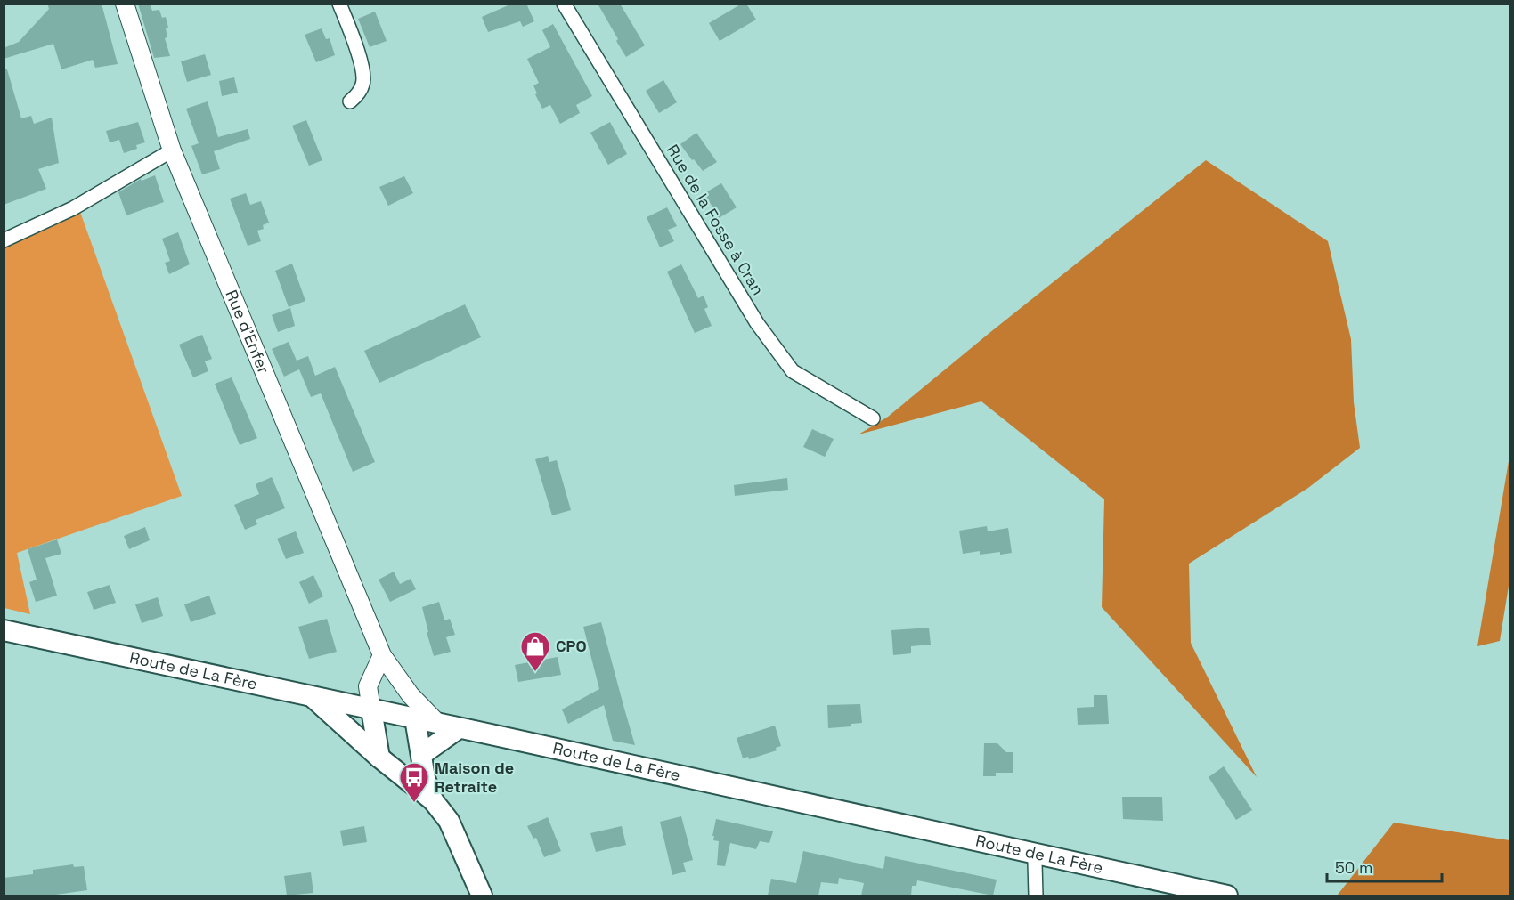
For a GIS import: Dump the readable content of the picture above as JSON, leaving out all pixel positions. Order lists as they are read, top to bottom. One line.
{"streets":{"main road":["Route de La Fère"],"street":["Rue de la Fosse à Cran","Rue d'Enfer"]},"crossings":[["Rue d'Enfer","Route de La Fère"]],"places":{"shop":["CPO"],"bus stop":["Maison de Retraite"]},"scale_bar":"50 m"}
